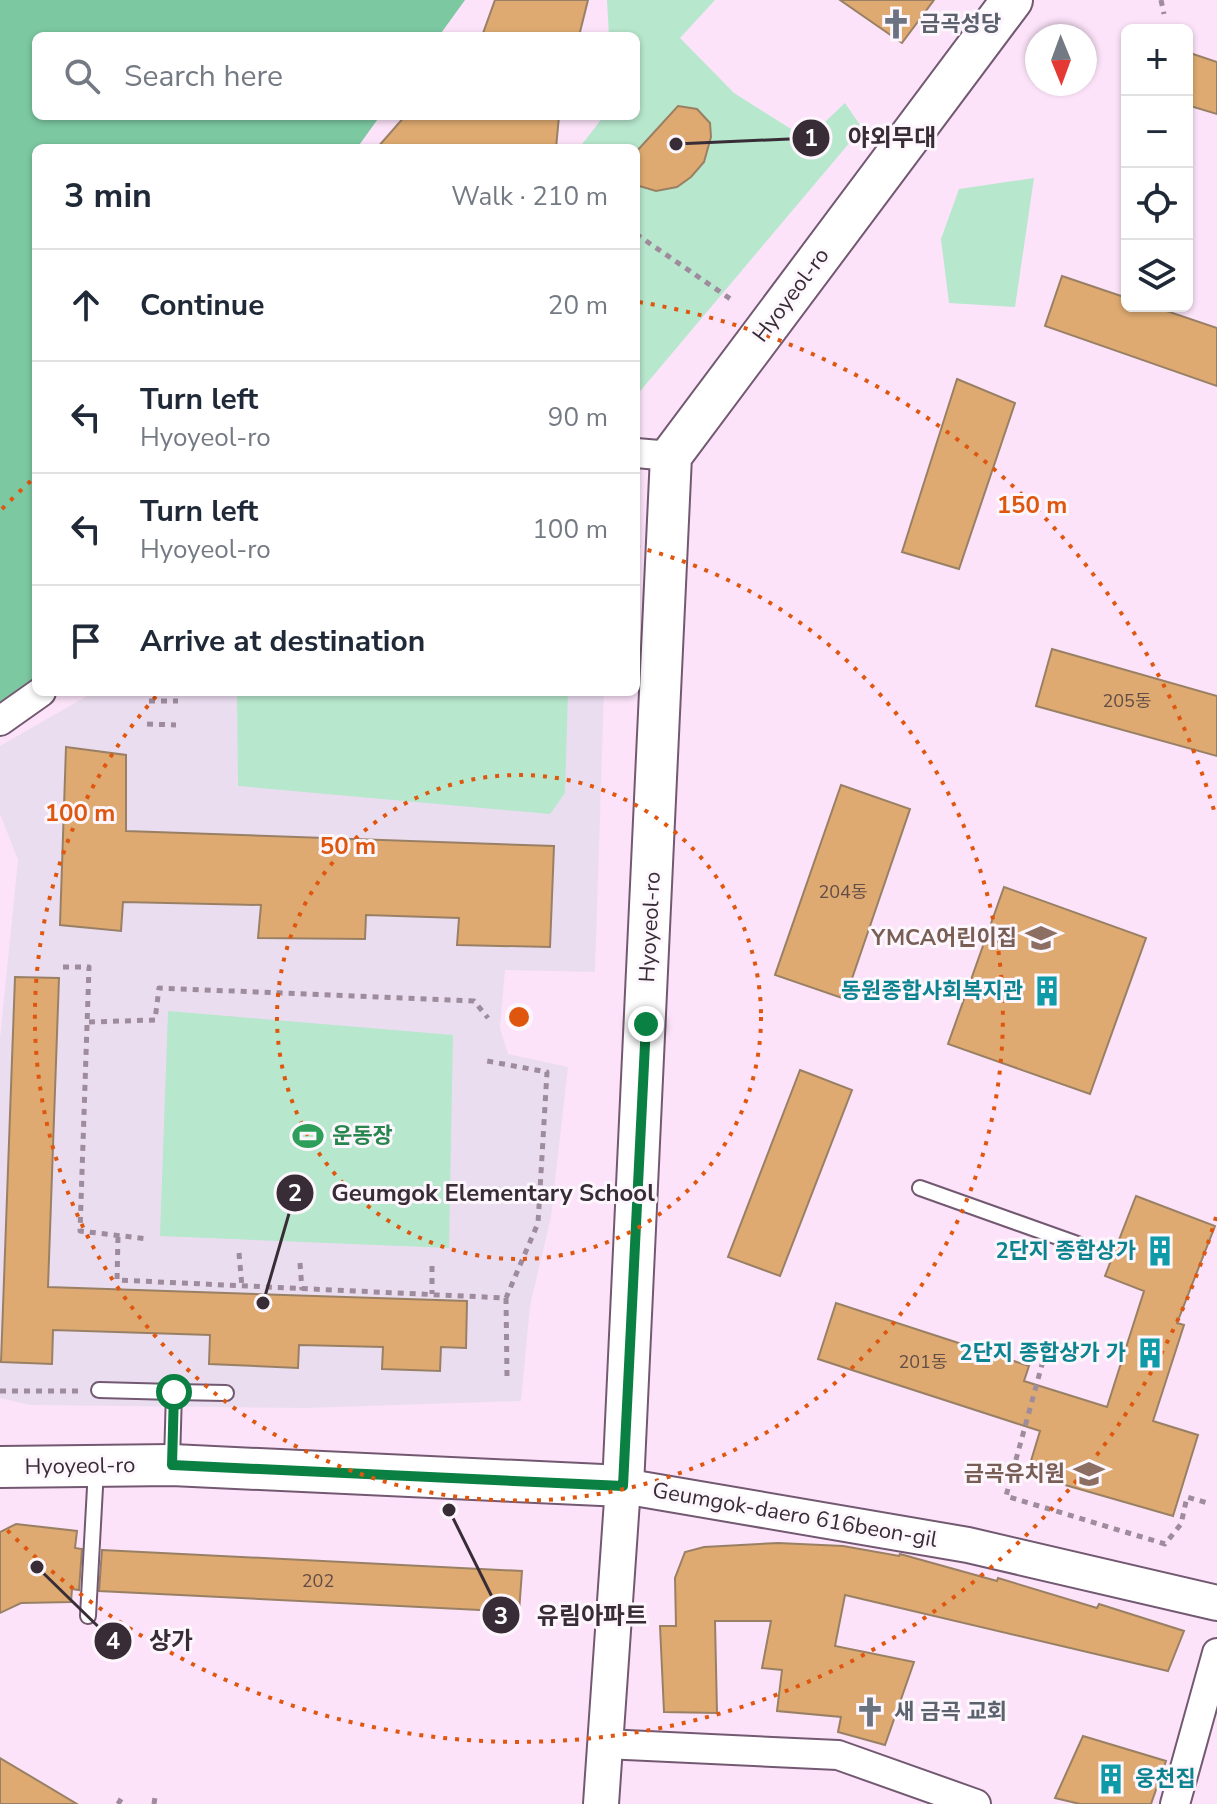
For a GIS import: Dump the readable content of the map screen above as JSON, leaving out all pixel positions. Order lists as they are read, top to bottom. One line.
{"streets":{"main road":["Hyoyeol-ro"],"street":["Geumgok-daero 616beon-gil"]},"crossings":[["Hyoyeol-ro","Geumgok-daero 616beon-gil"]],"places":{"church":["금곡성당","새 금곡 교회"],"other":["야외무대","Geumgok Elementary School","유림아파트","상가"],"school or university":["YMCA어린이집","금곡유치원"],"building":["동원종합사회복지관","2단지 종합상가","2단지 종합상가 가","웅천집"],"sports":["운동장"]},"house_numbers":["205동","204동","201동","202"],"north":"bottom","page":{"map_buttons":["+","−"],"search":"Search here","heading":["3 min","Walk · 210 m"],"list":[["Continue","20 m"],["Turn left","Hyoyeol-ro","90 m"],["Turn left","Hyoyeol-ro","100 m"],"Arrive at destination"]},"rings":["150 m","100 m","50 m"]}
